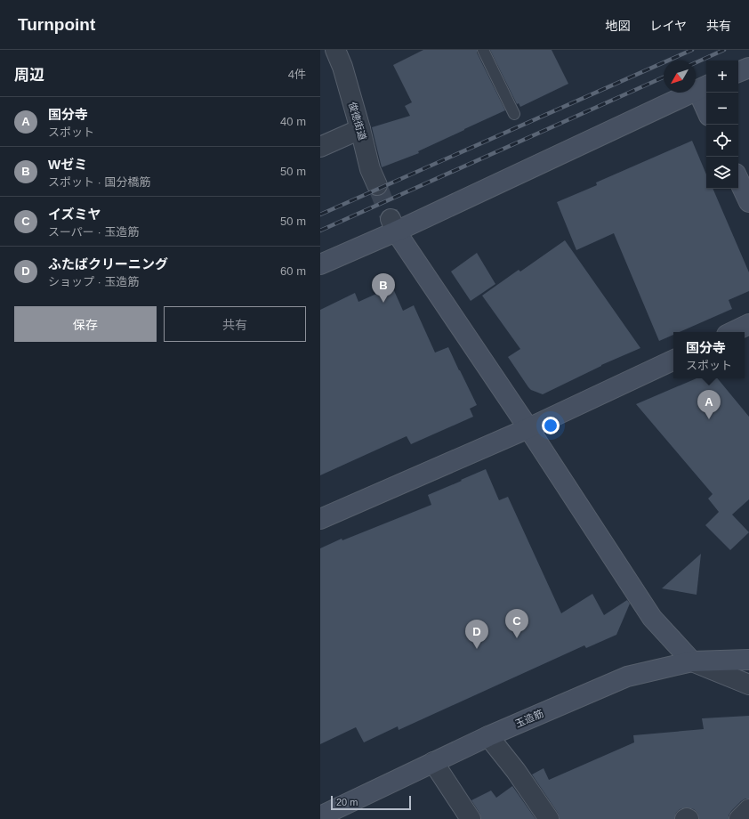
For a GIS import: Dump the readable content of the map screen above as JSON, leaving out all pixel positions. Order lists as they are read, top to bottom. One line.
{"streets":{"street":["俊徳街道","玉造筋"]},"scale_bar":"20 m","north":"bottom left","page":{"header":"Turnpoint","nav":["地図","レイヤ","共有"],"heading":["周辺","4件"],"map_buttons":["+","−"],"list":[{"mark":"A","name":"国分寺","note":"スポット","value":"40 m"},{"mark":"B","name":"Wゼミ","note":"スポット · 国分橋筋","value":"50 m"},{"mark":"C","name":"イズミヤ","note":"スーパー · 玉造筋","value":"50 m"},{"mark":"D","name":"ふたばクリーニング","note":"ショップ · 玉造筋","value":"60 m"}],"pins":["B","A","C","D"],"buttons":["保存","共有"],"popup":["国分寺","スポット"],"scale":"20 m"}}
